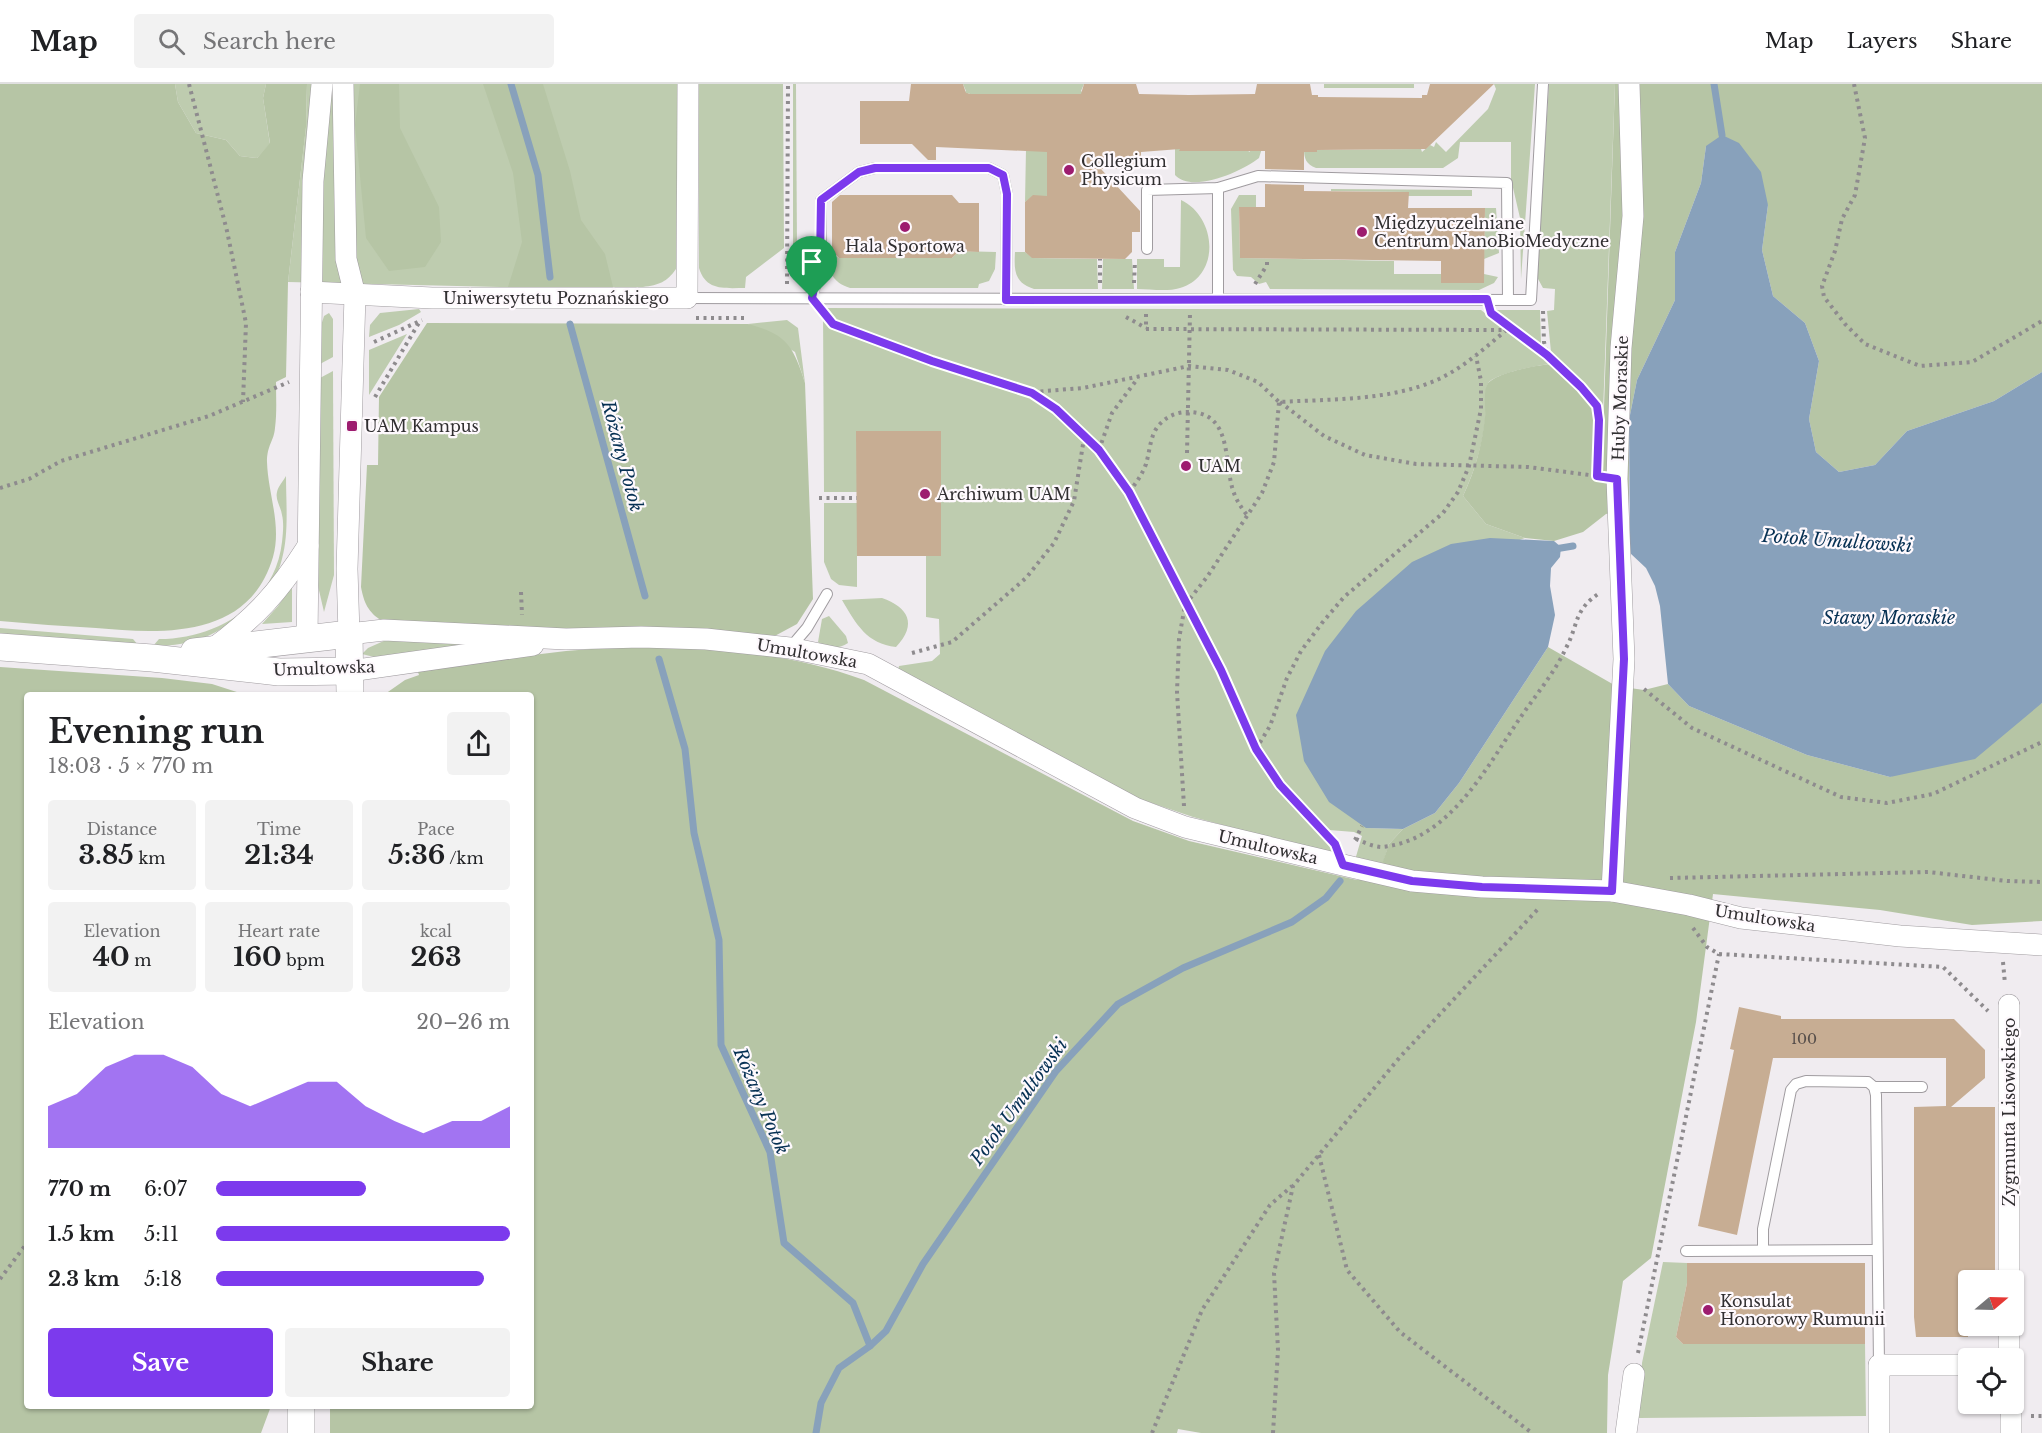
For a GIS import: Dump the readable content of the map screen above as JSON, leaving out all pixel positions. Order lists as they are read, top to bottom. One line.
{"streets":{"street":["Uniwersytetu Poznańskiego","Huby Moraskie","Umultowska","Zygmunta Lisowskiego"]},"crossings":[["Huby Moraskie","Umultowska"],["Umultowska","Zygmunta Lisowskiego"]],"water":["Różany Potok","Potok Umultowski","Stawy Moraskie"],"places":{"other":["Collegium Physicum","Hala Sportowa","Międzyuczelniane Centrum NanoBioMedyczne","UAM","Archiwum UAM","Konsulat Honorowy Rumunii"],"transit":["UAM Kampus"]},"house_numbers":["100"],"north":"right","page":{"header":"Map","search":"Search here","nav":["Map","Layers","Share"],"heading":["Evening run","18:03 · 5 × 770 m"],"stats":[["Distance","3.85 km"],["Time","21:34"],["Pace","5:36 /km"],["Elevation","40 m"],["Heart rate","160 bpm"],["kcal","263"]],"chart":["Elevation","20–26 m"],"list":[{"name":"770 m","note":"6:07"},{"name":"1.5 km","note":"5:11"},{"name":"2.3 km","note":"5:18"}],"buttons":["Save","Share"]}}
